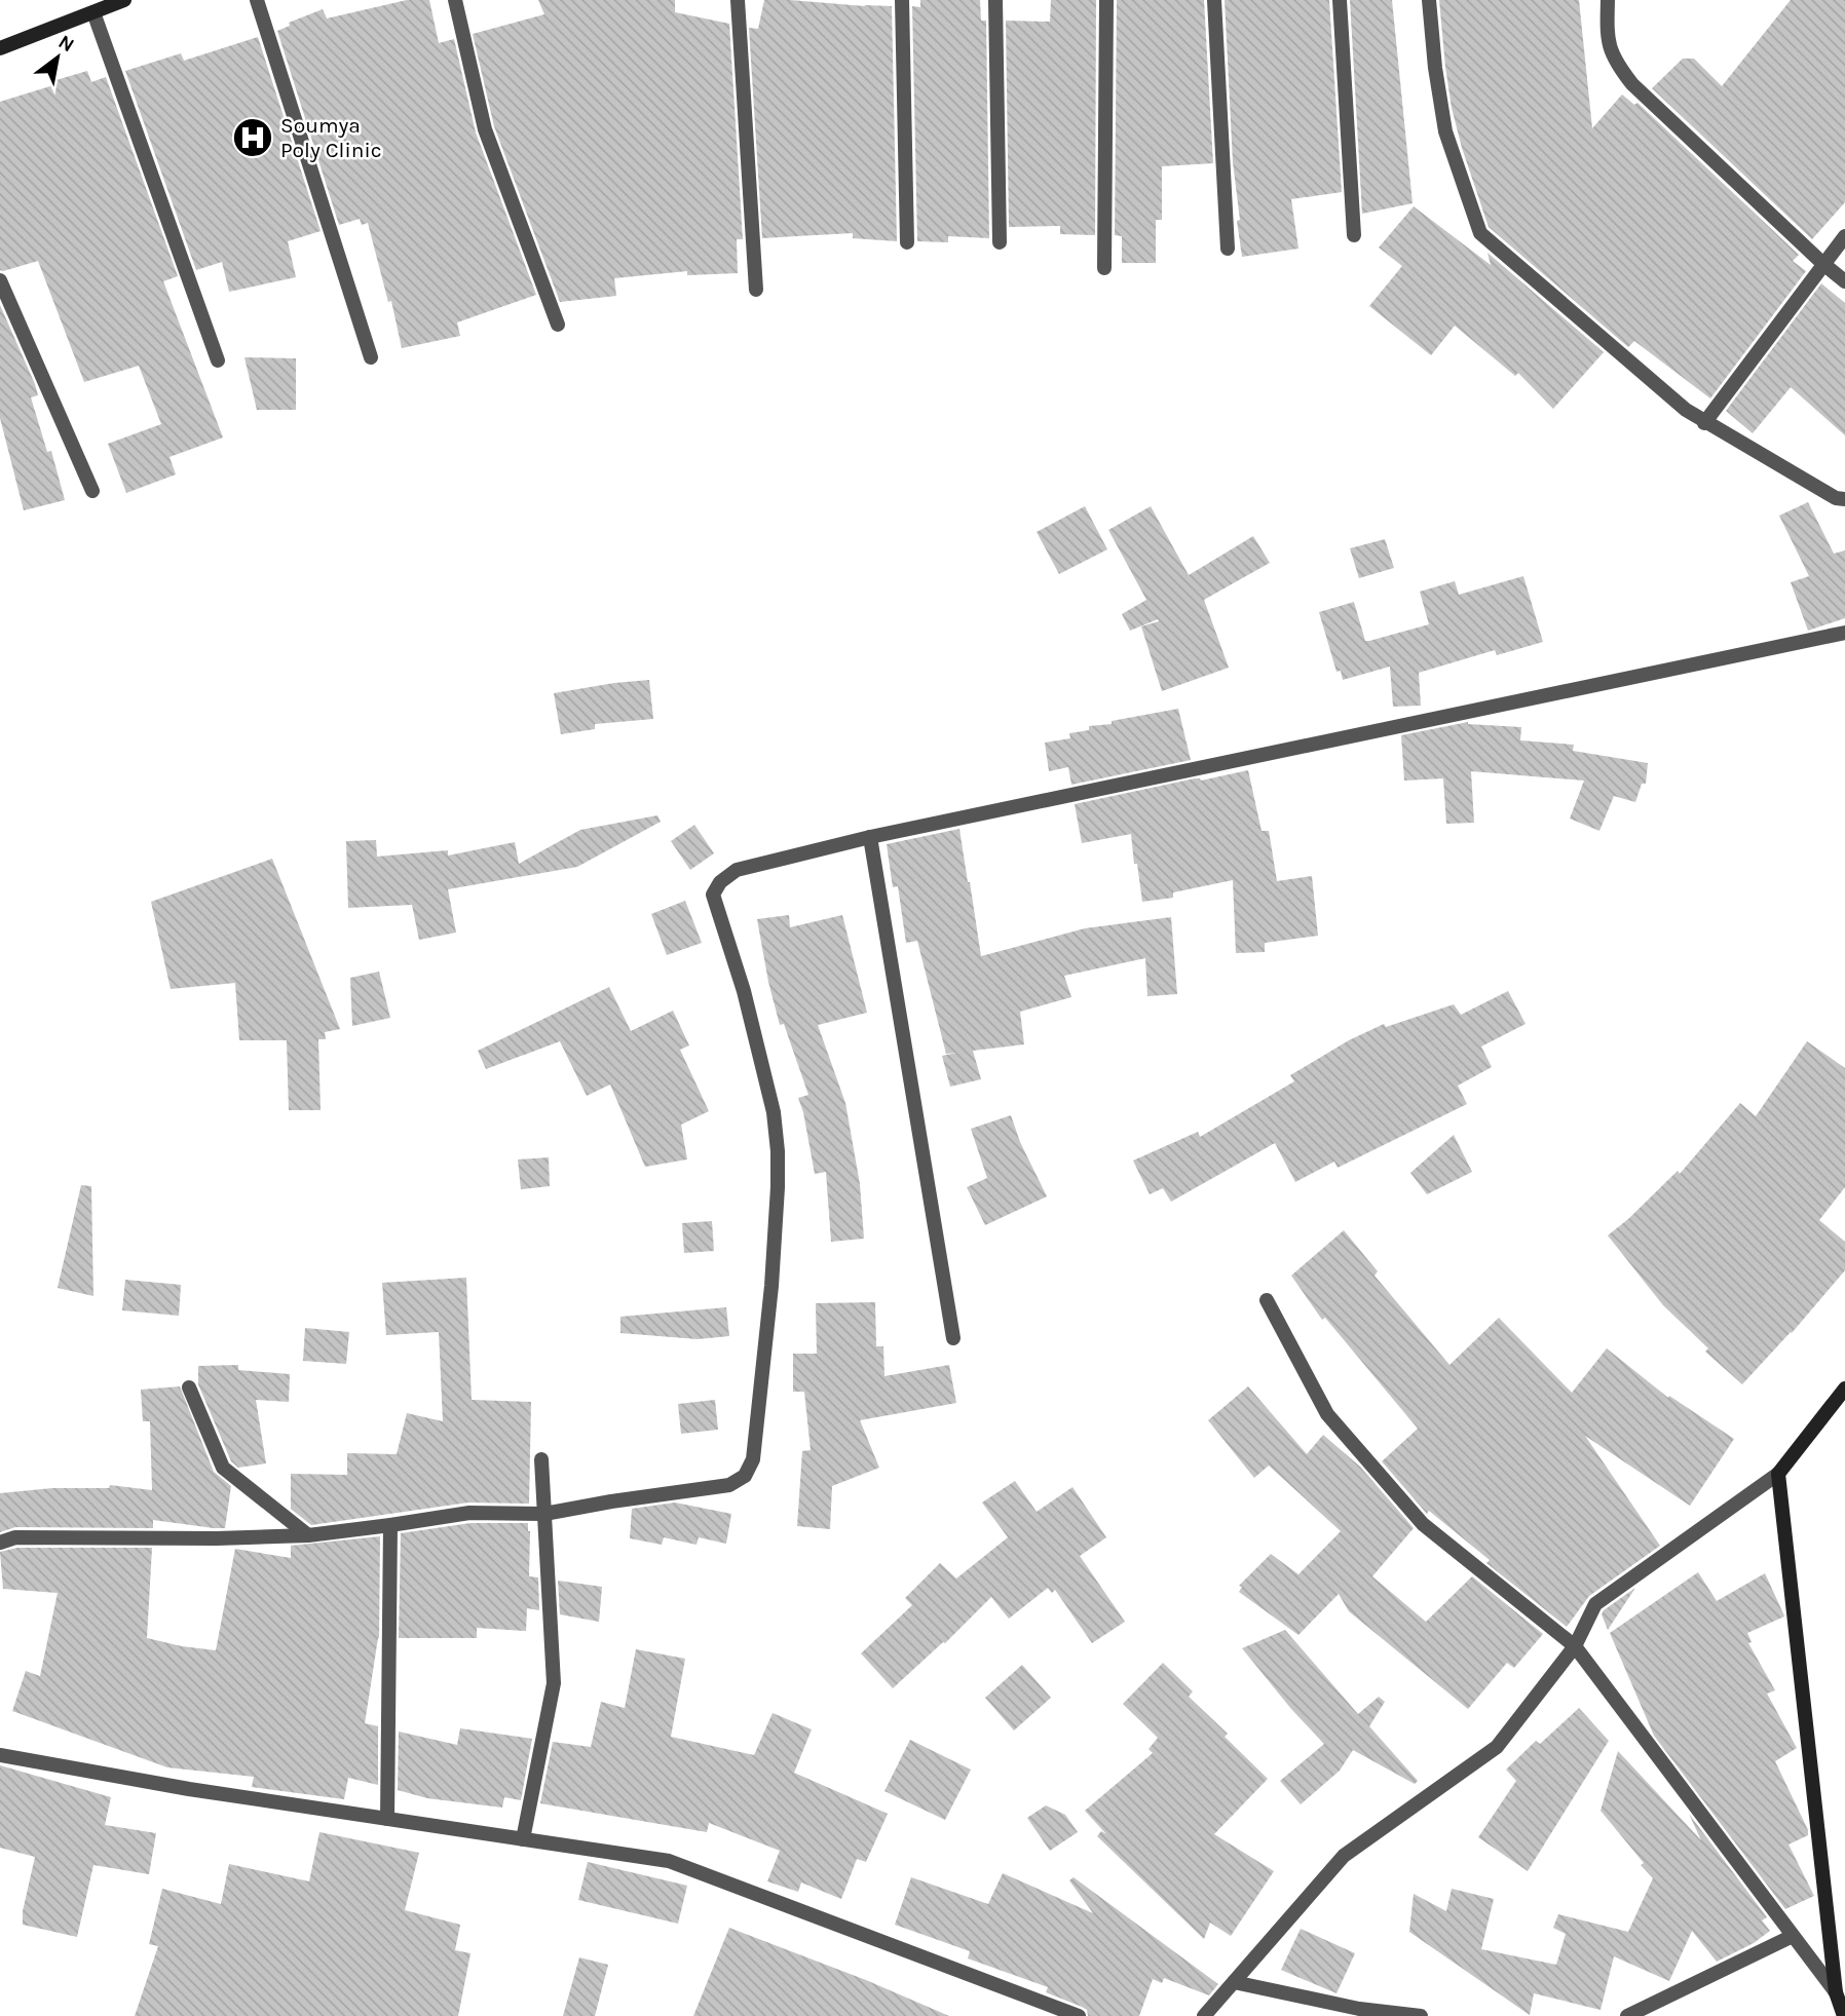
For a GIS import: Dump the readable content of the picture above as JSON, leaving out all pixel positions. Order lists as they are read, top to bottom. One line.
{"places":{"hospital":["Soumya Poly Clinic"]},"north":"top right"}
